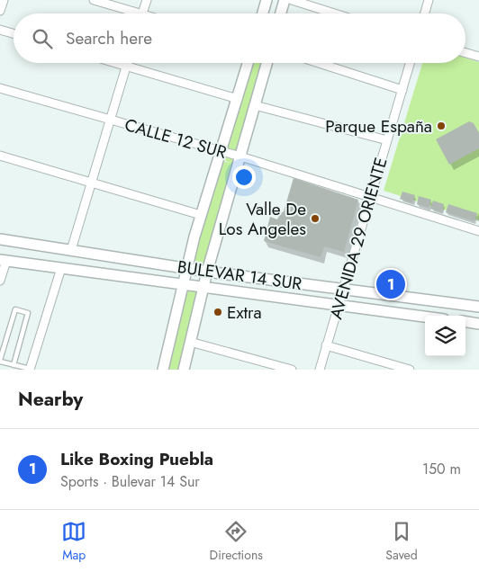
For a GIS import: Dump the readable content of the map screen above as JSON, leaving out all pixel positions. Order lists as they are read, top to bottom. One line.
{"streets":{"main road":["BULEVAR 14 SUR"],"street":["CALLE 12 SUR","AVENIDA 29 ORIENTE"]},"crossings":[["CALLE 12 SUR","AVENIDA 29 ORIENTE"],["AVENIDA 29 ORIENTE","BULEVAR 14 SUR"]],"places":["Parque España","Valle De Los Angeles","Extra"],"page":{"search":"Search here","pins":"1","heading":"Nearby","list":[{"mark":"1","name":"Like Boxing Puebla","note":"Sports · Bulevar 14 Sur","value":"150 m"}],"nav":["Map","Directions","Saved"]}}
